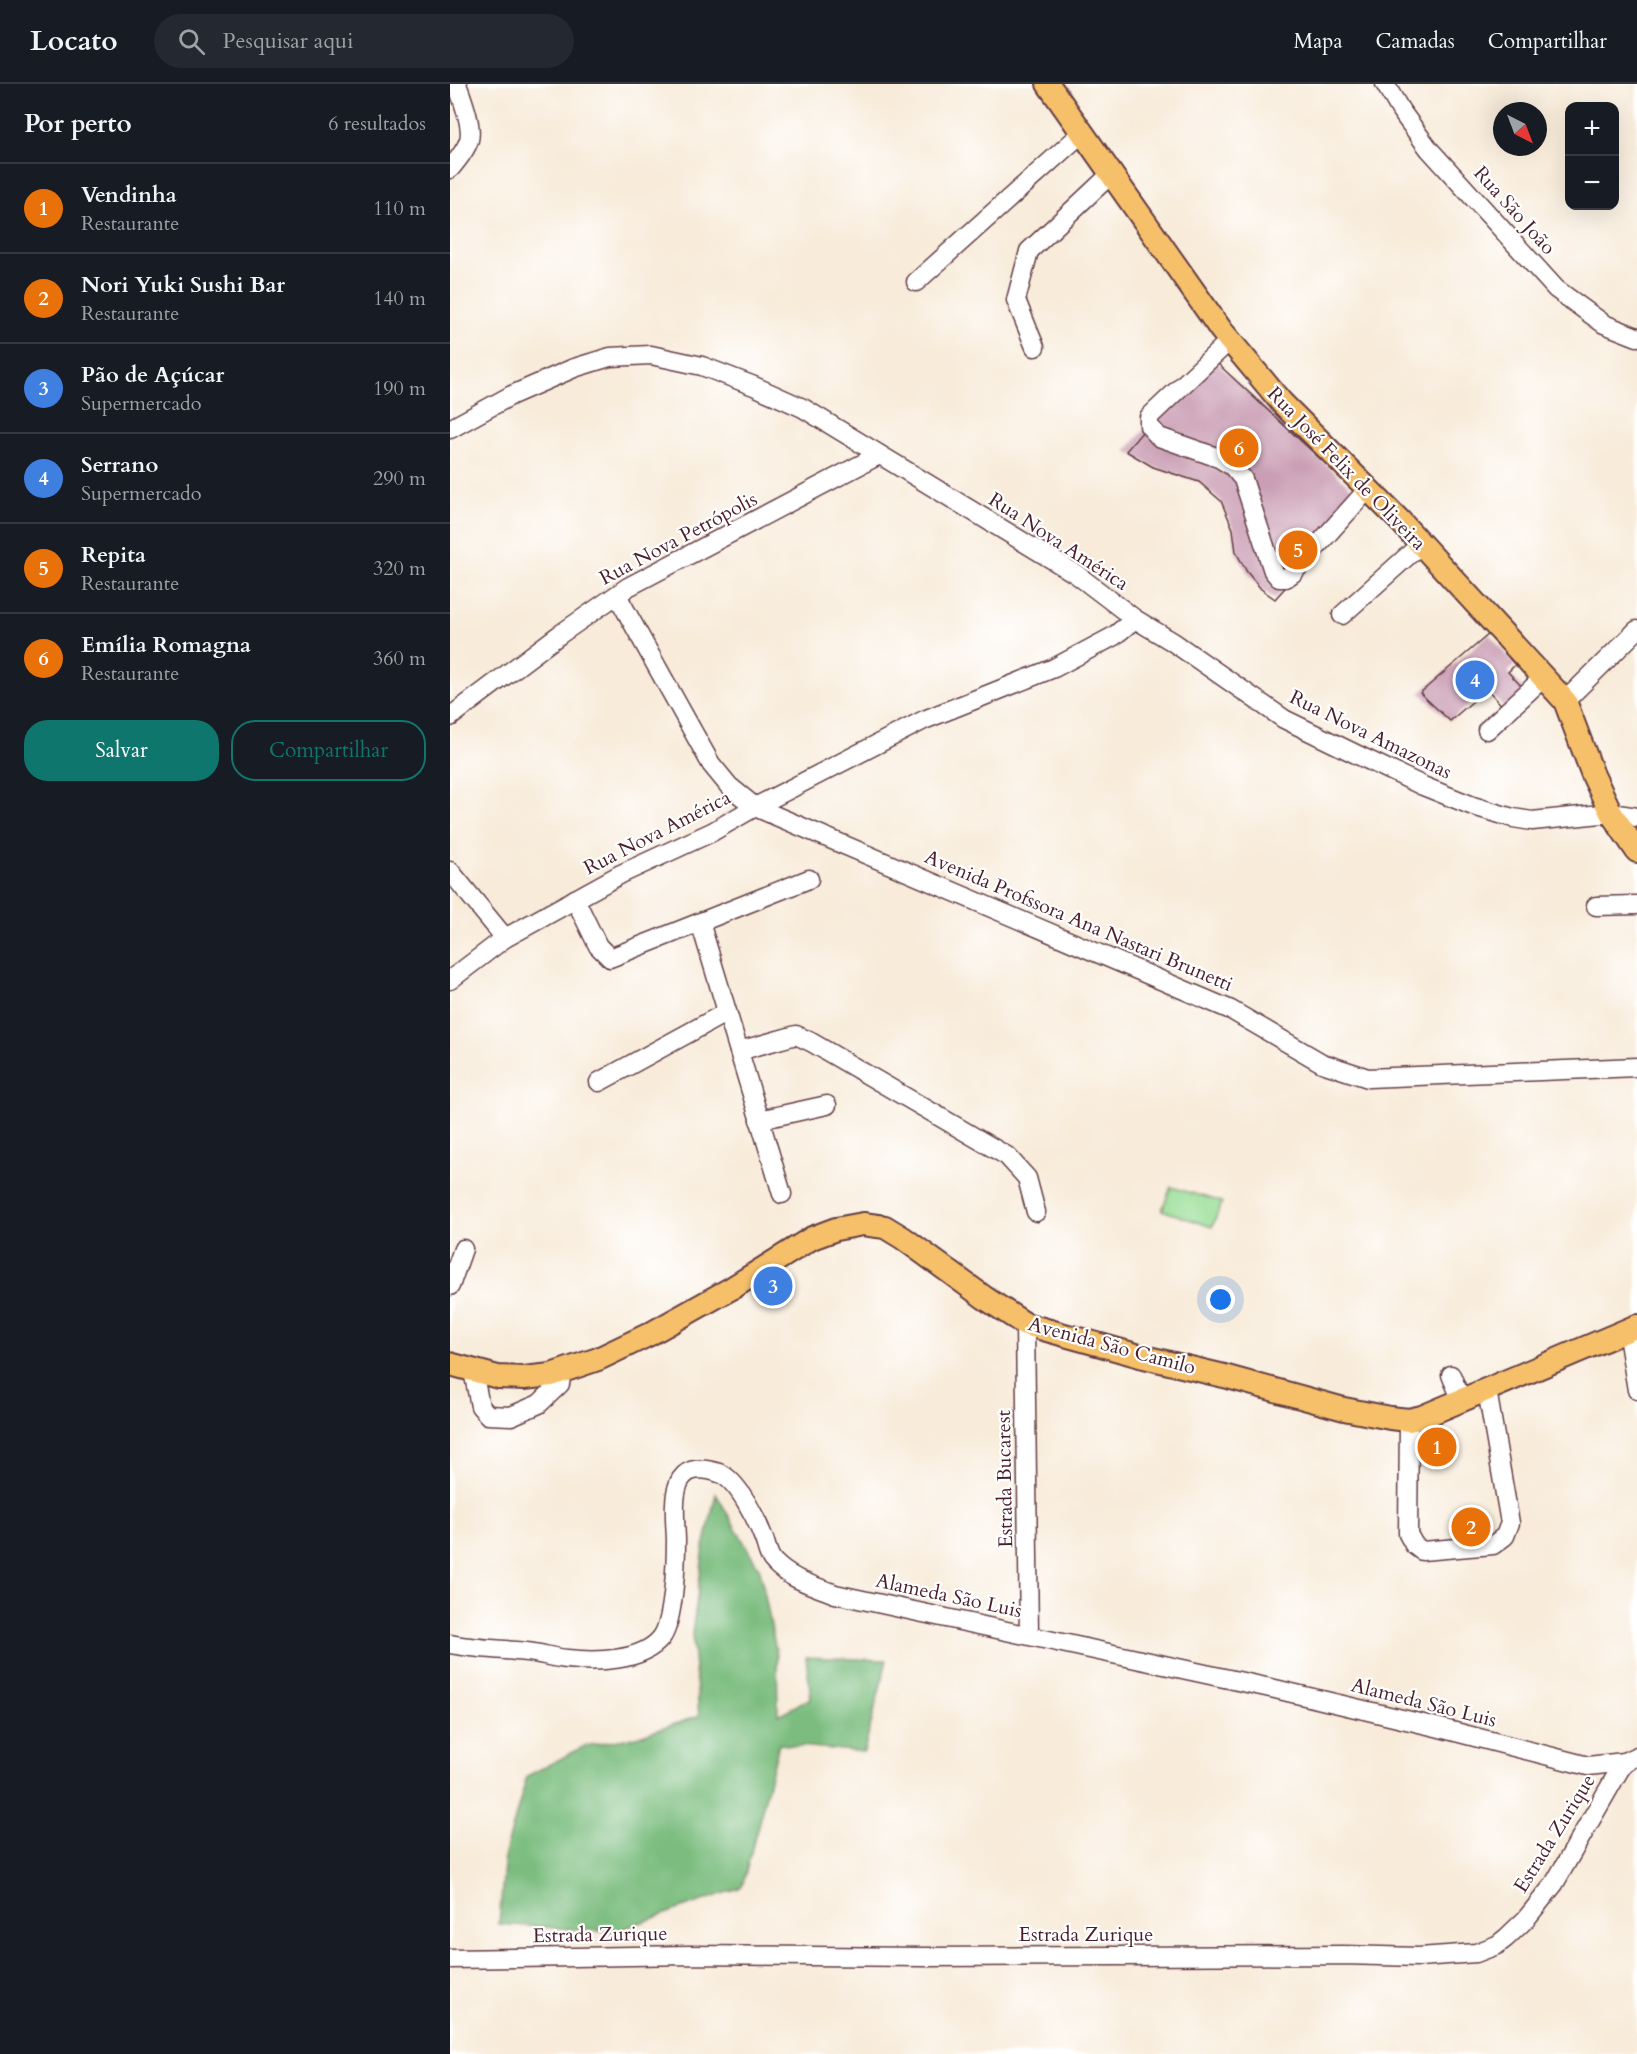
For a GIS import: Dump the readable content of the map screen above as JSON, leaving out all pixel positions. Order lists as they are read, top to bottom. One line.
{"streets":{"main road":["Rua José Felix de Oliveira","Avenida São Camilo"],"street":["Rua São João","Rua Nova Petrópolis","Rua Nova América","Rua Nova Amazonas","Avenida Profssora Ana Nastari Brunetti","Estrada Bucarest","Alameda São Luis","Estrada Zurique"]},"crossings":[["Rua José Felix de Oliveira","Rua Nova Amazonas"],["Rua Nova Petrópolis","Rua Nova América"],["Rua Nova Petrópolis","Avenida Profssora Ana Nastari Brunetti"],["Rua Nova América","Rua Nova Amazonas"],["Rua Nova América","Avenida Profssora Ana Nastari Brunetti"],["Avenida São Camilo","Estrada Bucarest"],["Estrada Bucarest","Alameda São Luis"],["Alameda São Luis","Estrada Zurique"]],"north":"bottom right","page":{"header":"Locato","search":"Pesquisar aqui","nav":["Mapa","Camadas","Compartilhar"],"heading":["Por perto","6 resultados"],"map_buttons":["+","−"],"list":[{"mark":"1","name":"Vendinha","note":"Restaurante","value":"110 m"},{"mark":"2","name":"Nori Yuki Sushi Bar","note":"Restaurante","value":"140 m"},{"mark":"3","name":"Pão de Açúcar","note":"Supermercado","value":"190 m"},{"mark":"4","name":"Serrano","note":"Supermercado","value":"290 m"},{"mark":"5","name":"Repita","note":"Restaurante","value":"320 m"},{"mark":"6","name":"Emília Romagna","note":"Restaurante","value":"360 m"}],"pins":["6","5","4","3","1","2"],"buttons":["Salvar","Compartilhar"]}}
